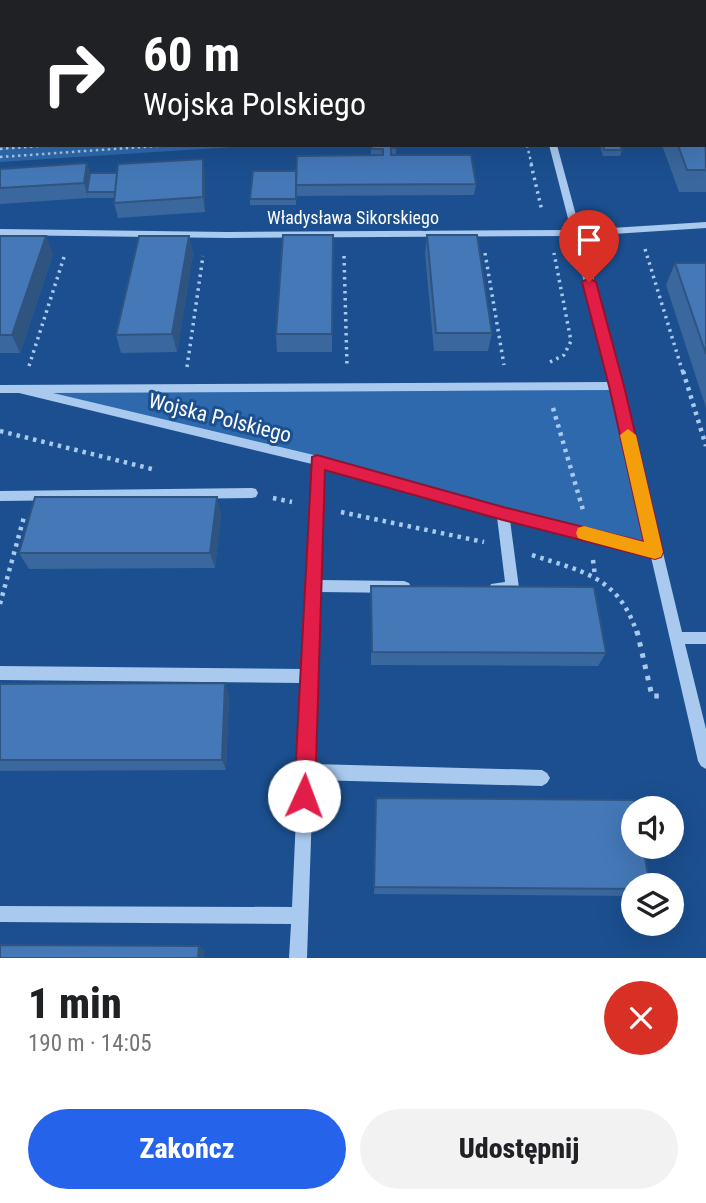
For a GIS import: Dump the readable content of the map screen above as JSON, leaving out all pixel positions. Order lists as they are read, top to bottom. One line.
{"streets":{"street":["Władysława Sikorskiego","Wojska Polskiego"]},"page":{"turn":["60 m","Wojska Polskiego"],"heading":["1 min","190 m · 14:05"],"buttons":["Zakończ","Udostępnij"]}}
